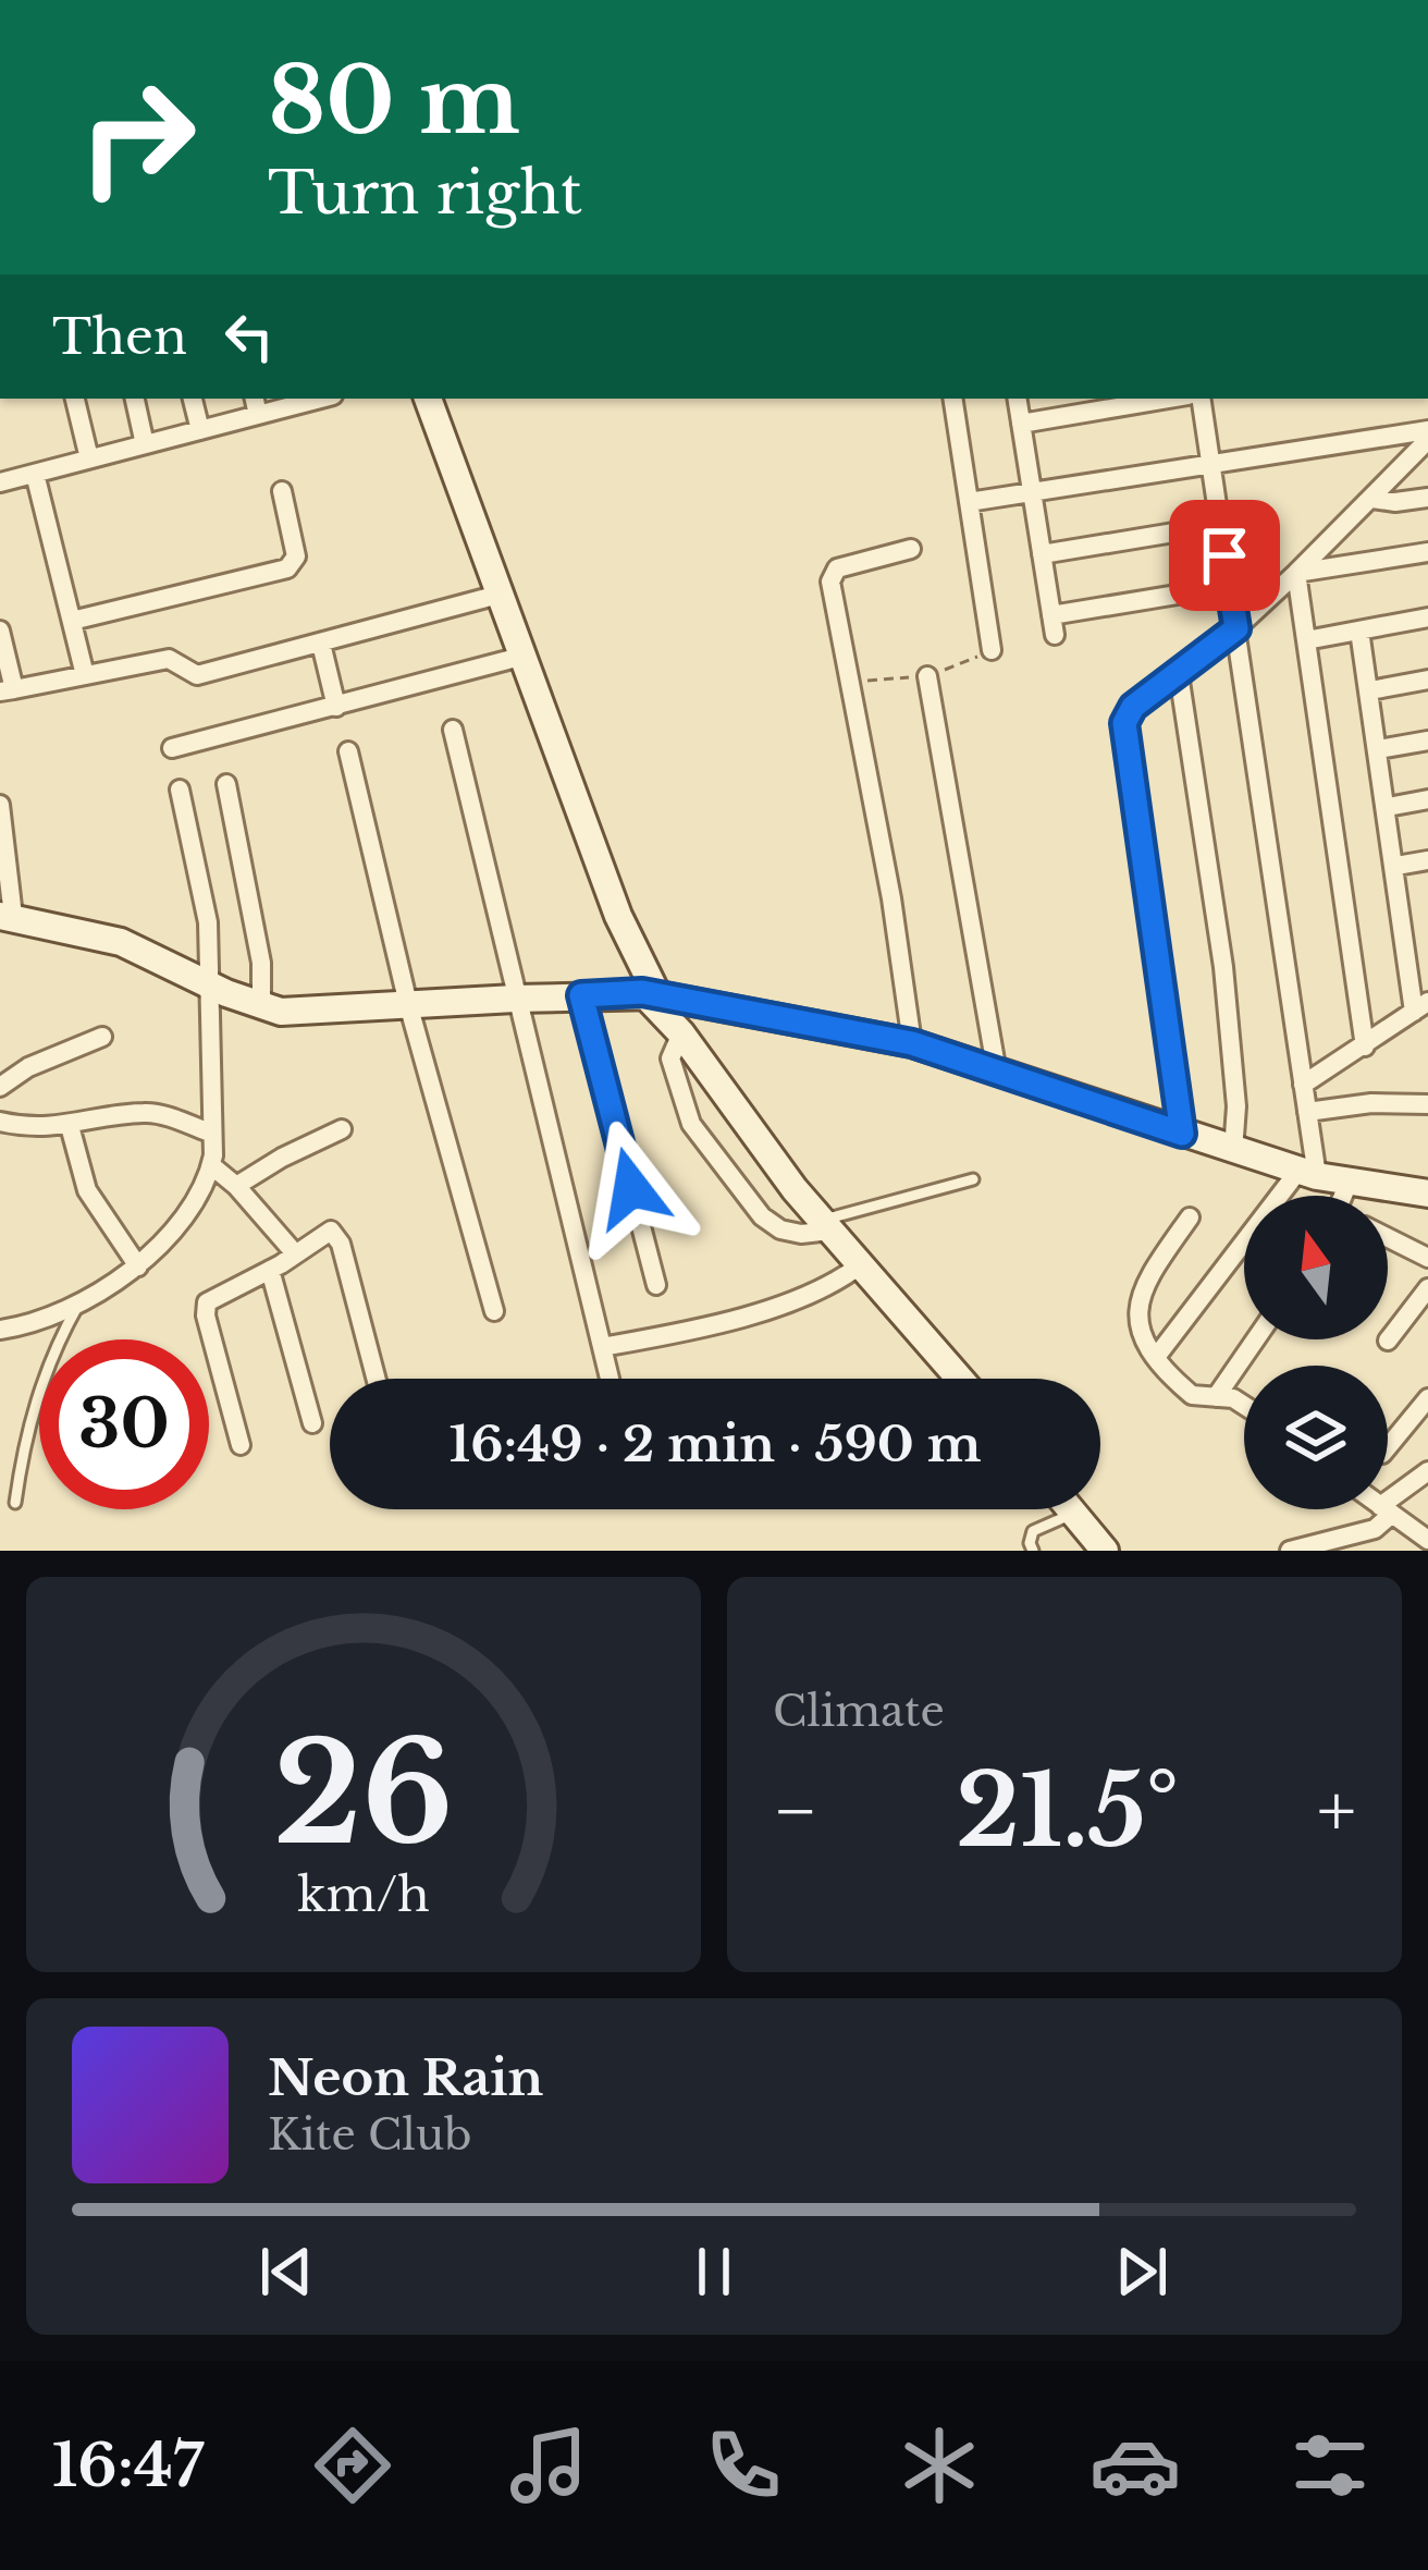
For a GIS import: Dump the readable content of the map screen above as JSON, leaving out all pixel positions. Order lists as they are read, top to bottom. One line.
{"north":"top","page":{"turn":["80 m","Turn right"],"then":"Then","limit":"30","trip":"16:49 · 2 min · 590 m","tile":"Climate","heat":["−","21.5°","+"],"song":["Neon Rain","Kite Club"],"tabs":"16:47","gauge":["26","km/h"]}}
